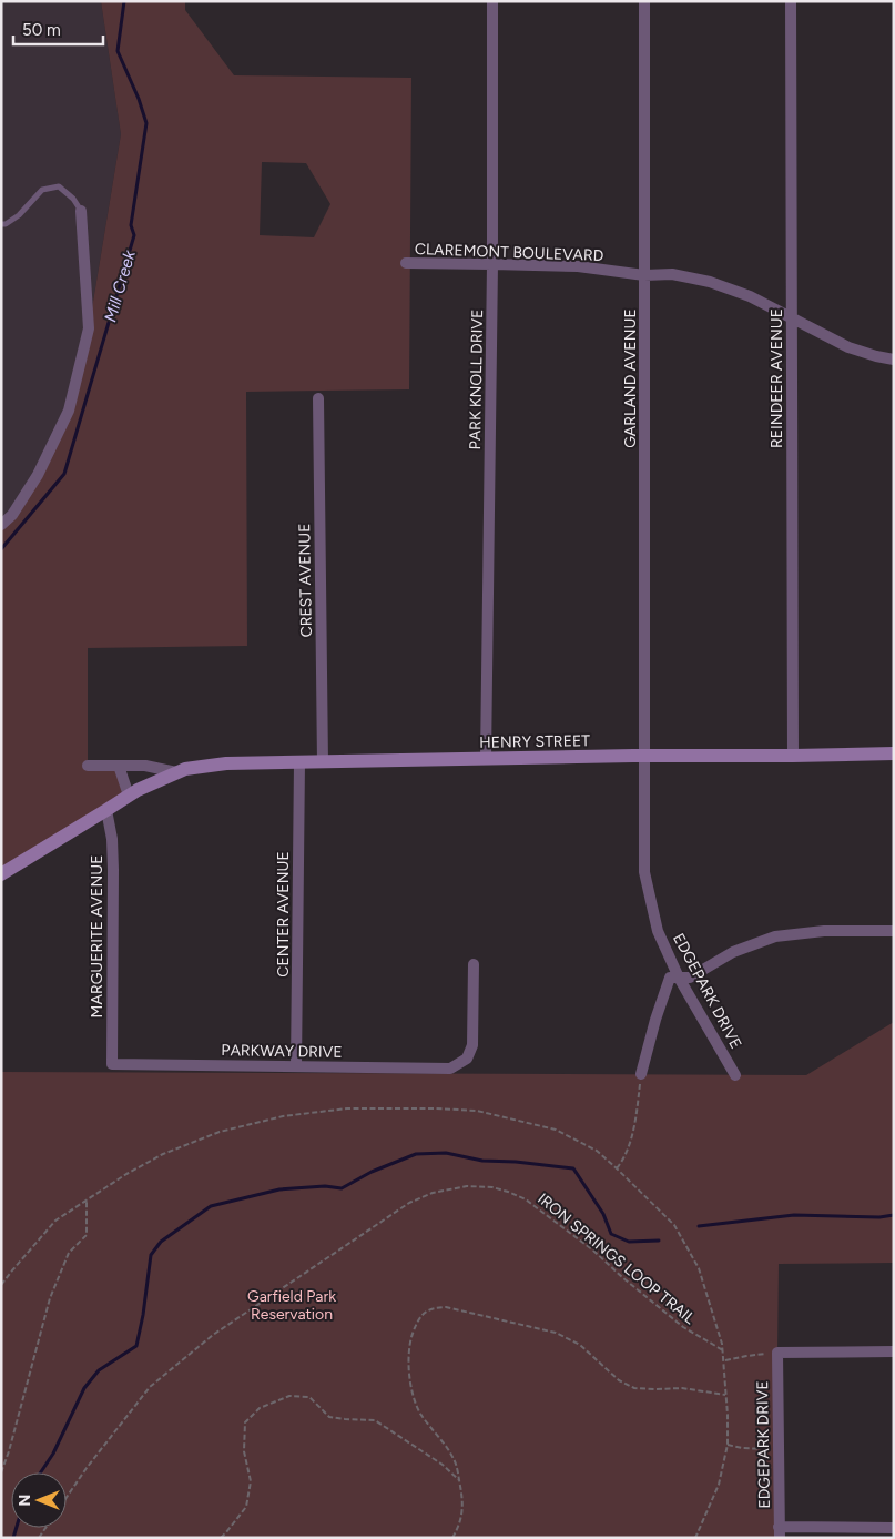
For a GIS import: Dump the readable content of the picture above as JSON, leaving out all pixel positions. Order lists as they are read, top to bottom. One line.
{"streets":{"street":["CLAREMONT BOULEVARD","GARLAND AVENUE","REINDEER AVENUE","PARK KNOLL DRIVE","CREST AVENUE","HENRY STREET","CENTER AVENUE","MARGUERITE AVENUE","EDGEPARK DRIVE","PARKWAY DRIVE"],"path":["IRON SPRINGS LOOP TRAIL"]},"crossings":[["CLAREMONT BOULEVARD","GARLAND AVENUE"],["CLAREMONT BOULEVARD","REINDEER AVENUE"],["CLAREMONT BOULEVARD","PARK KNOLL DRIVE"],["GARLAND AVENUE","HENRY STREET"],["GARLAND AVENUE","EDGEPARK DRIVE"],["REINDEER AVENUE","HENRY STREET"],["PARK KNOLL DRIVE","HENRY STREET"],["CREST AVENUE","HENRY STREET"],["HENRY STREET","CENTER AVENUE"],["HENRY STREET","MARGUERITE AVENUE"],["HENRY STREET","EDGEPARK DRIVE"],["CENTER AVENUE","PARKWAY DRIVE"],["MARGUERITE AVENUE","PARKWAY DRIVE"]],"water":["Mill Creek"],"parks":["Garfield Park Reservation"],"scale_bar":"50 m","north":"left"}
